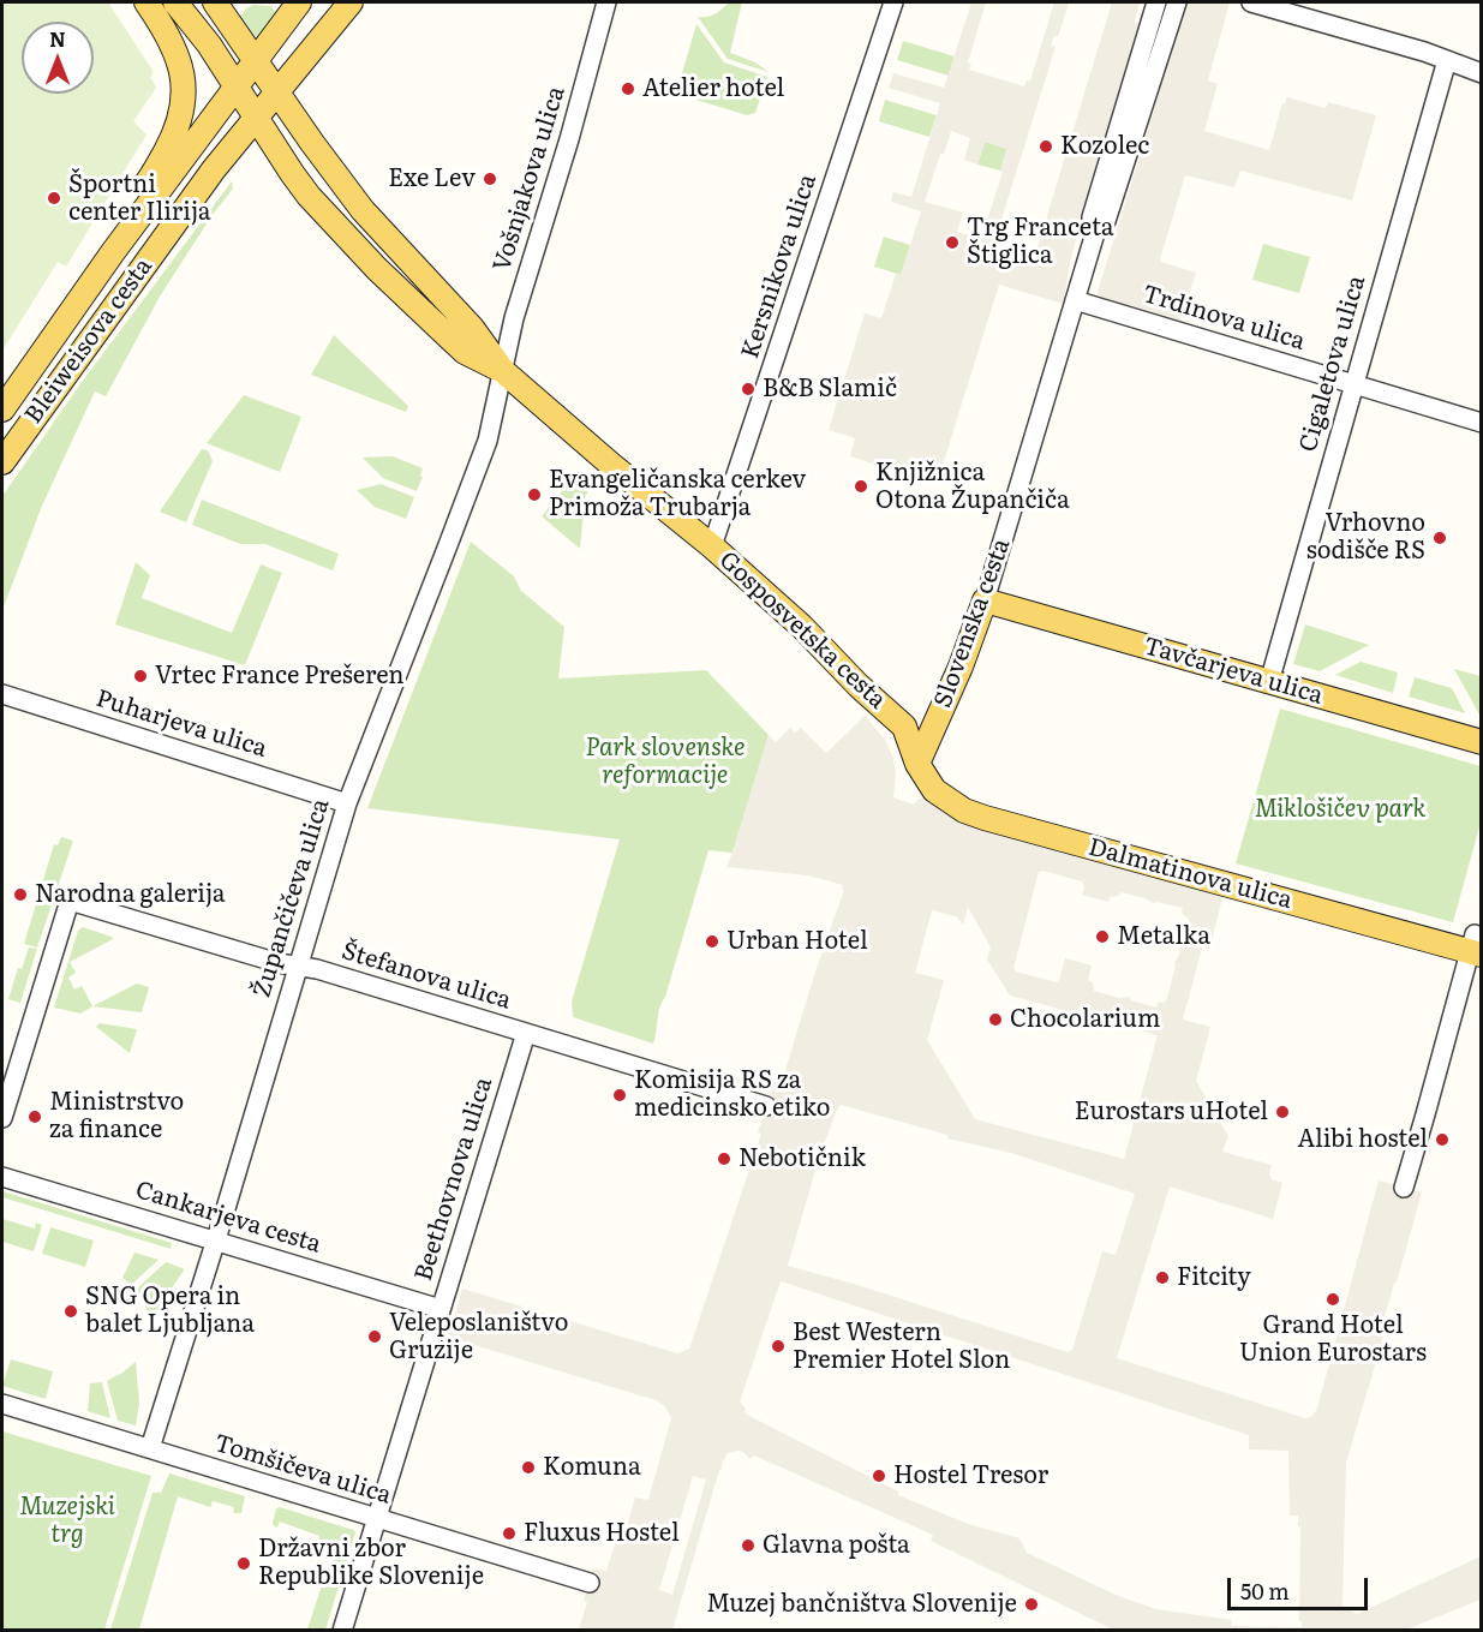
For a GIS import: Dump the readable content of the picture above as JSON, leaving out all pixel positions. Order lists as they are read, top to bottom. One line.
{"streets":{"main road":["Bleiweisova cesta","Slovenska cesta","Gosposvetska cesta","Tavčarjeva ulica","Dalmatinova ulica"],"street":["Vošnjakova ulica","Kersnikova ulica","Trdinova ulica","Cigaletova ulica","Puharjeva ulica","Župančičeva ulica","Štefanova ulica","Beethovnova ulica","Cankarjeva cesta","Tomšičeva ulica"]},"crossings":[["Vošnjakova ulica","Gosposvetska cesta"],["Vošnjakova ulica","Župančičeva ulica"],["Kersnikova ulica","Gosposvetska cesta"],["Trdinova ulica","Cigaletova ulica"],["Trdinova ulica","Slovenska cesta"],["Bleiweisova cesta","Gosposvetska cesta"],["Cigaletova ulica","Tavčarjeva ulica"],["Slovenska cesta","Gosposvetska cesta"],["Slovenska cesta","Tavčarjeva ulica"],["Slovenska cesta","Dalmatinova ulica"],["Gosposvetska cesta","Dalmatinova ulica"],["Gosposvetska cesta","Župančičeva ulica"],["Puharjeva ulica","Župančičeva ulica"],["Župančičeva ulica","Štefanova ulica"],["Župančičeva ulica","Cankarjeva cesta"],["Župančičeva ulica","Tomšičeva ulica"],["Štefanova ulica","Beethovnova ulica"],["Beethovnova ulica","Cankarjeva cesta"],["Beethovnova ulica","Tomšičeva ulica"]],"parks":["Park slovenske reformacije","Miklošičev park","Muzejski trg"],"places":["Atelier hotel","Kozolec","Exe Lev","Športni center Ilirija","Trg Franceta Štiglica","B&B Slamič","Knjižnica Otona Župančiča","Evangeličanska cerkev Primoža Trubarja","Vrhovno sodišče RS","Vrtec France Prešeren","Narodna galerija","Metalka","Urban Hotel","Chocolarium","Komisija RS za medicinsko etiko","Eurostars uHotel","Ministrstvo za finance","Alibi hostel","Nebotičnik","Fitcity","Grand Hotel Union Eurostars","SNG Opera in balet Ljubljana","Veleposlaništvo Gruzije","Best Western Premier Hotel Slon","Komuna","Hostel Tresor","Fluxus Hostel","Glavna pošta","Državni zbor Republike Slovenije","Muzej bančništva Slovenije"],"scale_bar":"50 m","north":"top"}
